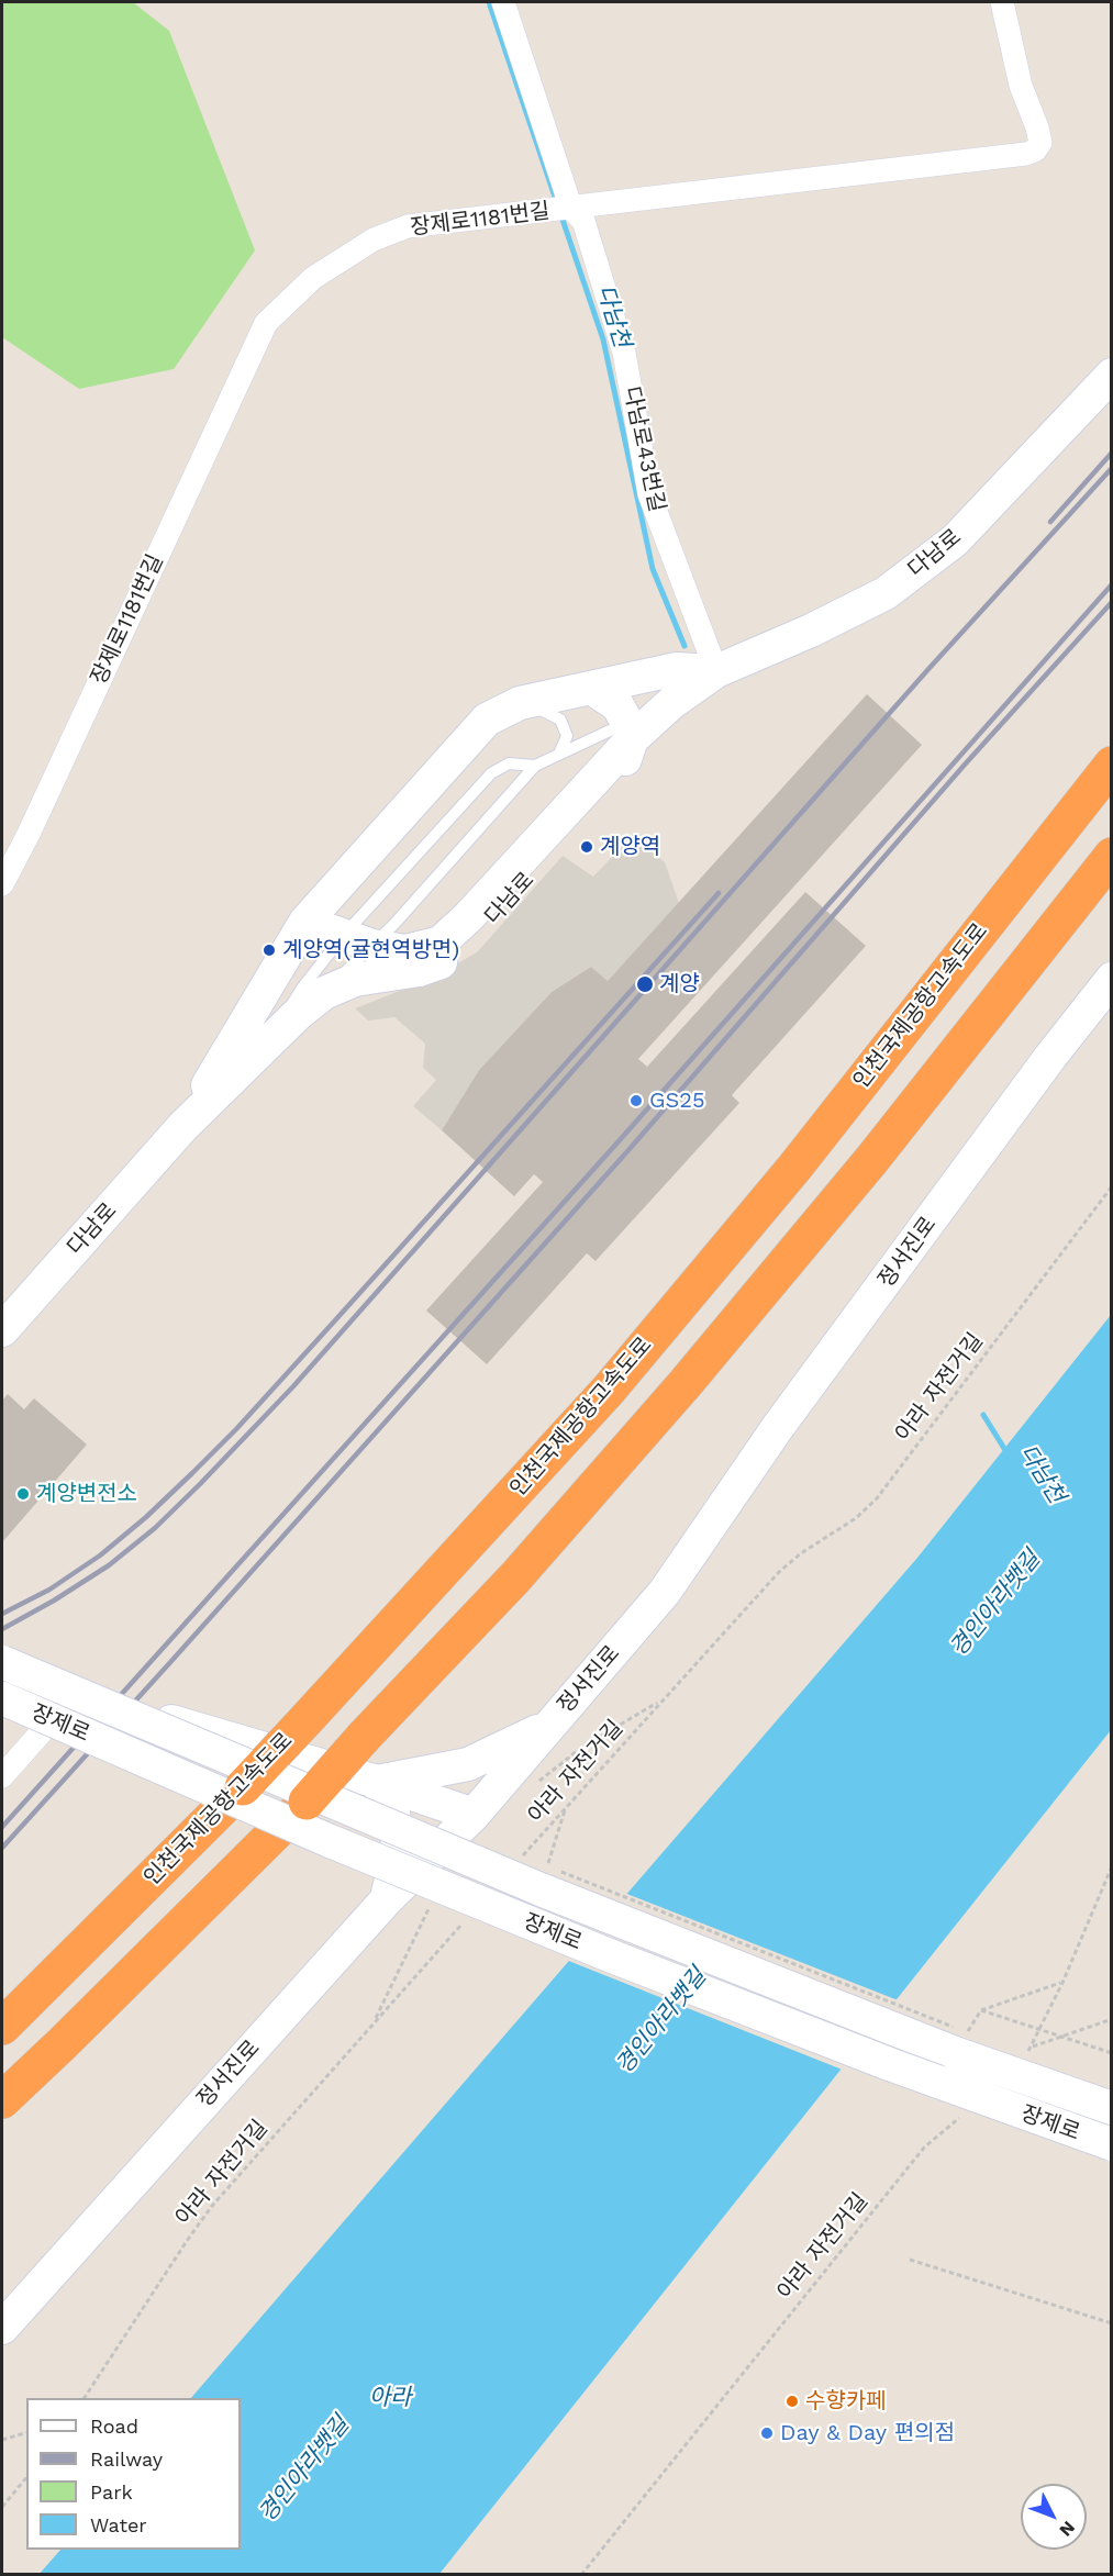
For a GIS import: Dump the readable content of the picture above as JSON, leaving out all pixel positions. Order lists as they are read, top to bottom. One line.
{"streets":{"highway":["인천국제공항고속도로"],"street":["장제로1181번길","다남로43번길","다남로","정서진로","장제로"],"path":["아라 자전거길"]},"crossings":[["장제로1181번길","다남로43번길"],["다남로43번길","다남로"],["정서진로","장제로"]],"water":["다남천","경인아라뱃길","아라"],"places":["계양역","계양역(귤현역방면)","계양","GS25","계양변전소","수향카페","Day & Day 편의점"],"legend":["Road","Railway","Park","Water"],"north":"bottom right"}
